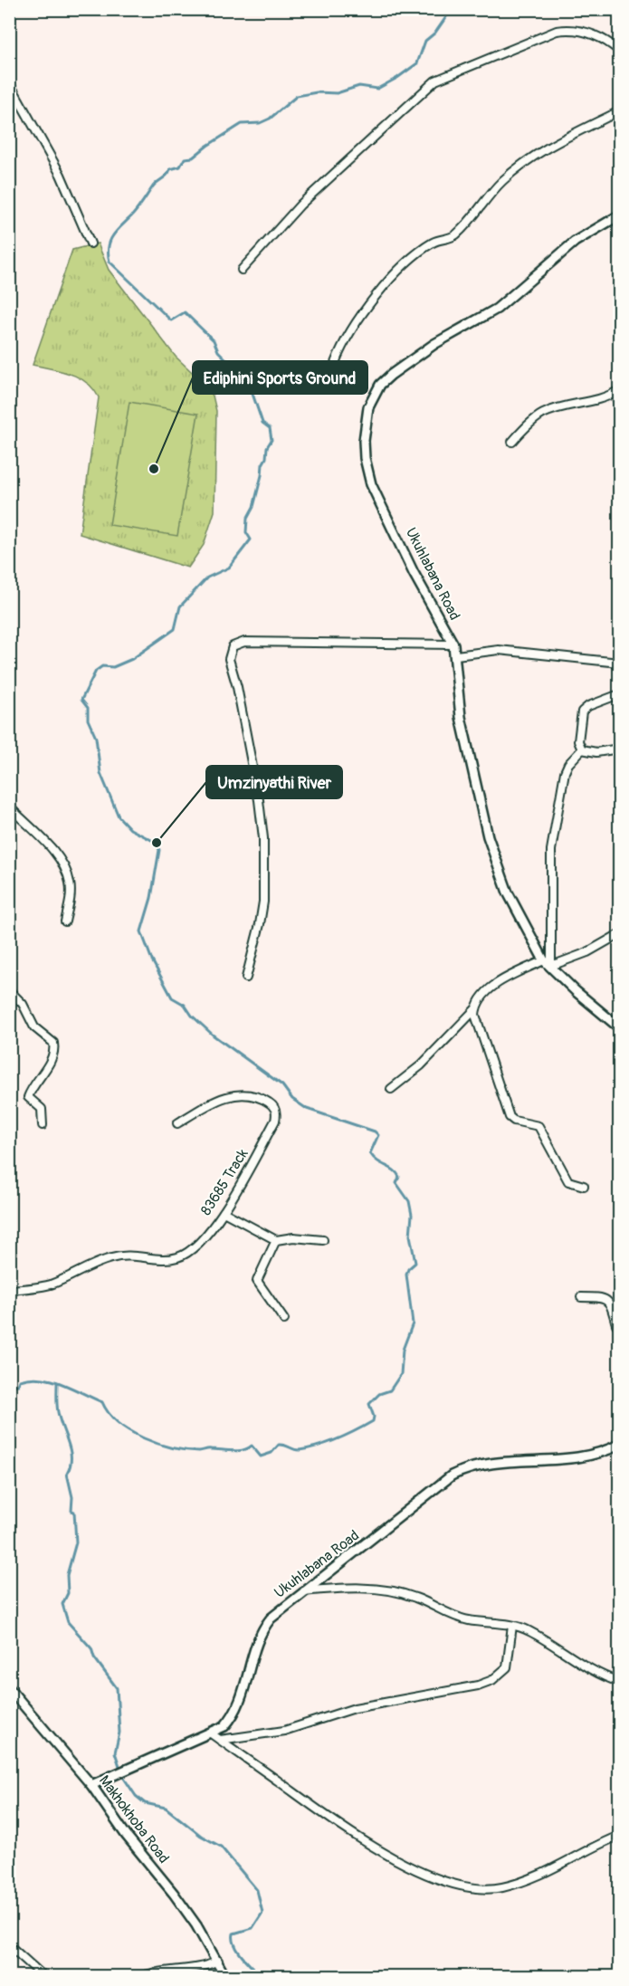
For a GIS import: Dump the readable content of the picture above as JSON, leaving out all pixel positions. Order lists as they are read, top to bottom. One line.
{"streets":{"street":["Ukuhlabana Road","83685 Track","Makhokhoba Road"]},"crossings":[["Ukuhlabana Road","Makhokhoba Road"]],"places":["Ediphini Sports Ground","Umzinyathi River"]}
